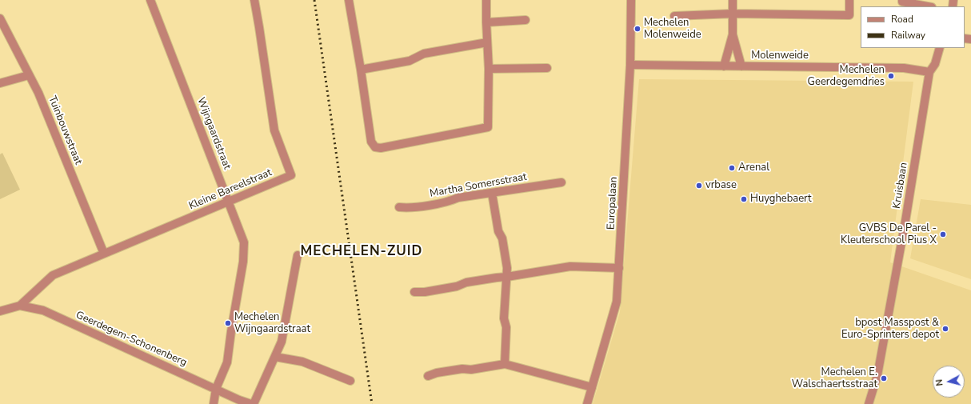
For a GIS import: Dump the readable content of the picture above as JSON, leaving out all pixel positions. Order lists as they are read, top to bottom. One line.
{"streets":{"street":["Molenweide","Tuinbouwstraat","Wijngaardstraat","Martha Somersstraat","Kruisbaan","Kleine Bareelstraat","Europalaan","Geerdegem-Schonenberg"]},"crossings":[["Molenweide","Kruisbaan"],["Molenweide","Europalaan"],["Tuinbouwstraat","Kleine Bareelstraat"],["Wijngaardstraat","Kleine Bareelstraat"],["Wijngaardstraat","Geerdegem-Schonenberg"],["Kleine Bareelstraat","Geerdegem-Schonenberg"]],"districts":["MECHELEN-ZUID"],"places":["Mechelen Molenweide","Mechelen Geerdegemdries","Arenal","vrbase","Huyghebaert","GVBS De Parel - Kleuterschool Pius X","Mechelen Wijngaardstraat","bpost Masspost & Euro-Sprinters depot","Mechelen E. Walschaertsstraat"],"legend":["Road","Railway"],"north":"left"}
